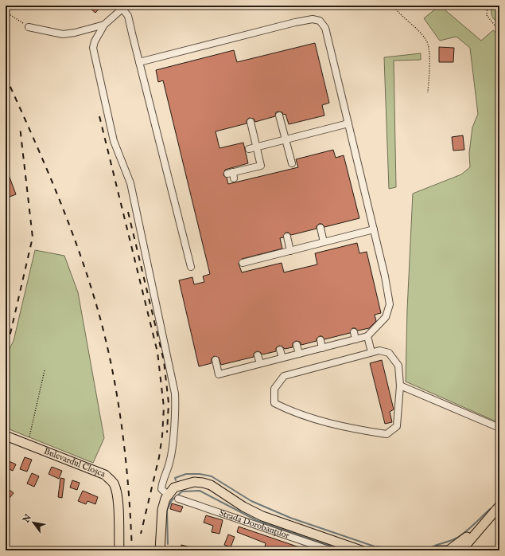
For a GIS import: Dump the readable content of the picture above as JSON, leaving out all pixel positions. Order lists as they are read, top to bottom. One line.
{"streets":{"main road":["Bulevardul Cloșca"],"street":["Strada Dorobanților"]},"north":"top left"}
